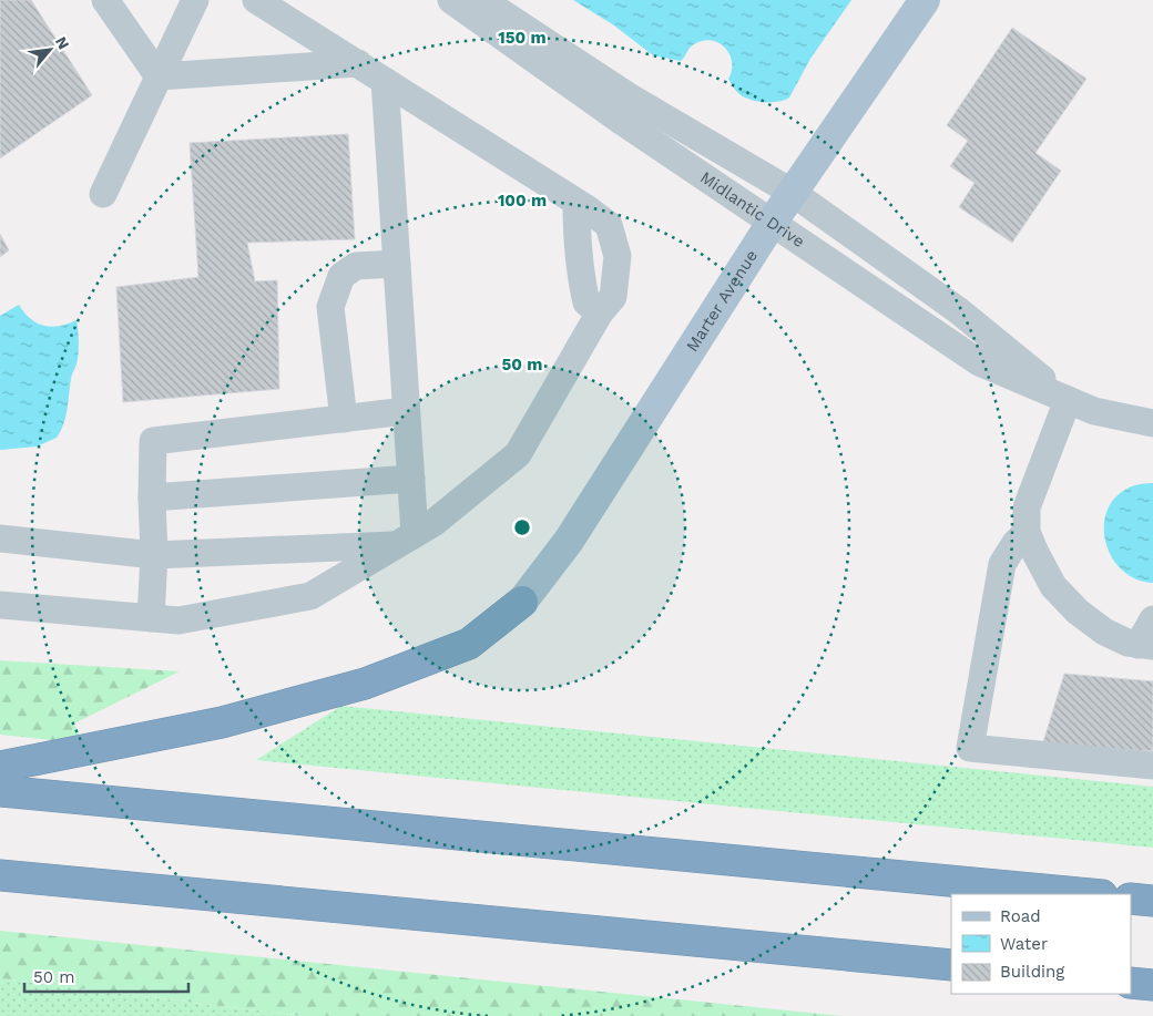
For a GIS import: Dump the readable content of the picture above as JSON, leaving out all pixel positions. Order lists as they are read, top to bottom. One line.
{"streets":{"main road":["Marter Avenue"],"street":["Midlantic Drive"]},"crossings":[["Midlantic Drive","Marter Avenue"]],"legend":["Road","Water","Building"],"scale_bar":"50 m","north":"top right","rings":["150 m","100 m","50 m"]}
